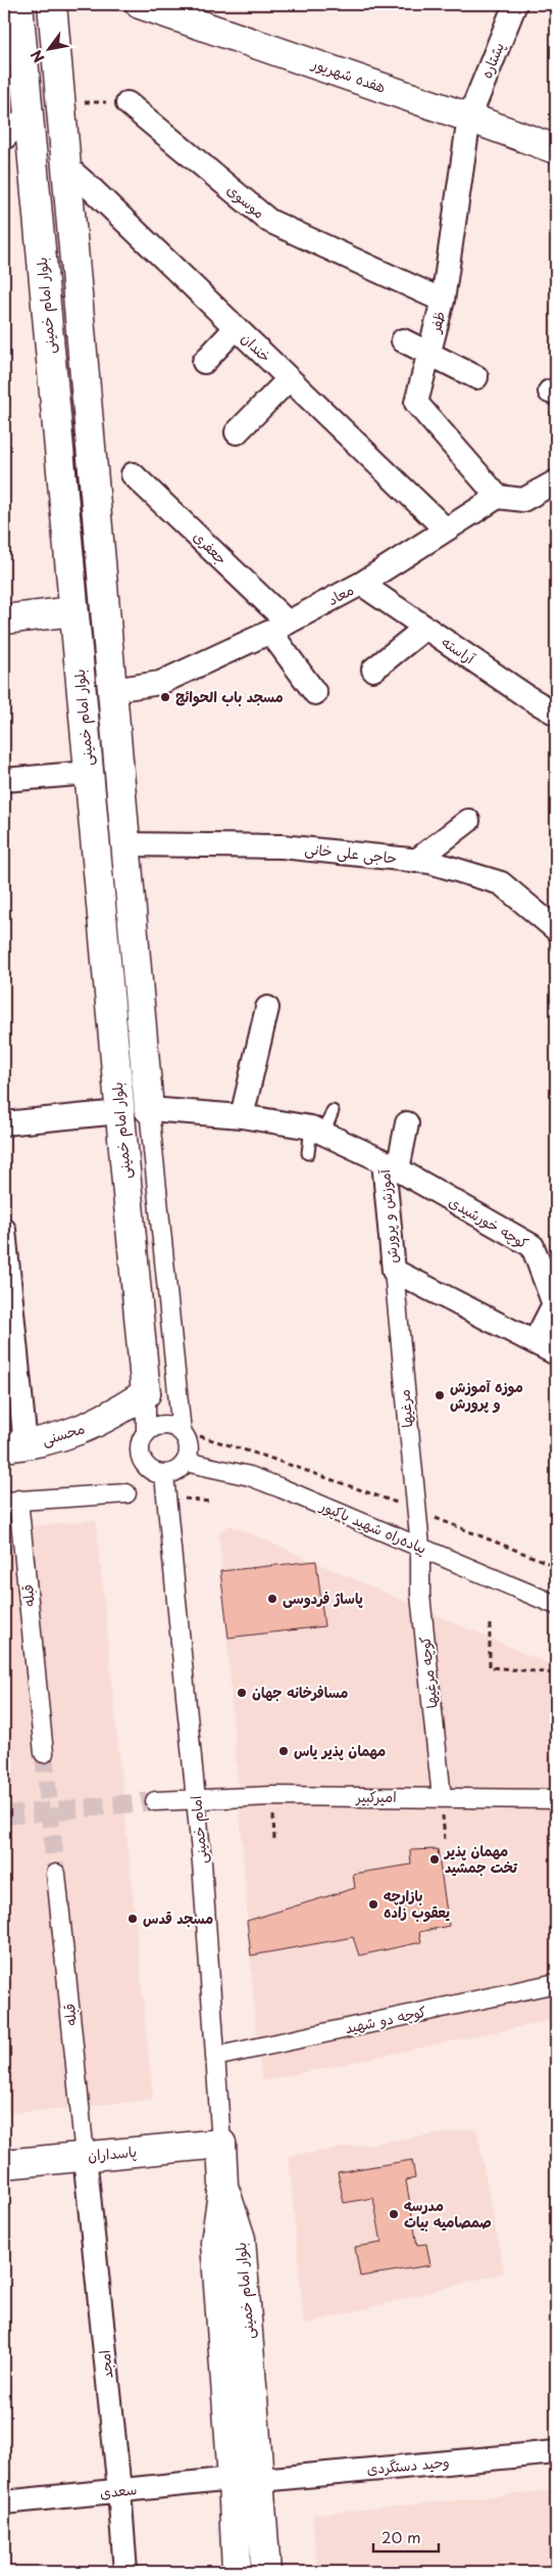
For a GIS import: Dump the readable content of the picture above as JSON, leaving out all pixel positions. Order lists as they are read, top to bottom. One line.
{"streets":{"main road":["هفده شهریور","بلوار امام خمینی","محسنی","امام خمینی","پاسداران"],"street":["پشتاره","موسوی","ظفر","خندان","جعفری","معاد","آراسته","حاجی علی خانی","آموزش و پرورش","کوچه خورشیدی","مرغیها","پیاده‌راه شهید پاکپور","قبله","کوچه مرغیها","امیرکبیر","کوچه دو شهید","امجد","وحید دستگردی","سعدی"]},"crossings":[["پشتاره","هفده شهریور"],["پشتاره","ظفر"],["هفده شهریور","ظفر"],["موسوی","ظفر"],["بلوار امام خمینی","خندان"],["بلوار امام خمینی","معاد"],["بلوار امام خمینی","حاجی علی خانی"],["بلوار امام خمینی","آموزش و پرورش"],["بلوار امام خمینی","محسنی"],["بلوار امام خمینی","پیاده‌راه شهید پاکپور"],["بلوار امام خمینی","امام خمینی"],["بلوار امام خمینی","وحید دستگردی"],["بلوار امام خمینی","سعدی"],["ظفر","معاد"],["خندان","معاد"],["جعفری","معاد"],["معاد","آراسته"],["آموزش و پرورش","کوچه خورشیدی"],["آموزش و پرورش","مرغیها"],["مرغیها","پیاده‌راه شهید پاکپور"],["مرغیها","کوچه مرغیها"],["پیاده‌راه شهید پاکپور","کوچه مرغیها"],["پیاده‌راه شهید پاکپور","امام خمینی"],["قبله","پاسداران"],["قبله","امجد"],["کوچه مرغیها","امیرکبیر"],["امیرکبیر","امام خمینی"],["امام خمینی","کوچه دو شهید"],["امام خمینی","پاسداران"],["پاسداران","امجد"],["امجد","سعدی"]],"places":["مسجد باب الحوائج","موزه آموزش و پرورش","پاساژ فردوسی","مسافرخانه جهان","مهمان پذیر یاس","مهمان پذیر تخت جمشید","بازارچه یعقوب زاده","مسجد قدس","مدرسه صمصامیه بیات"],"scale_bar":"20 m","north":"bottom left"}
